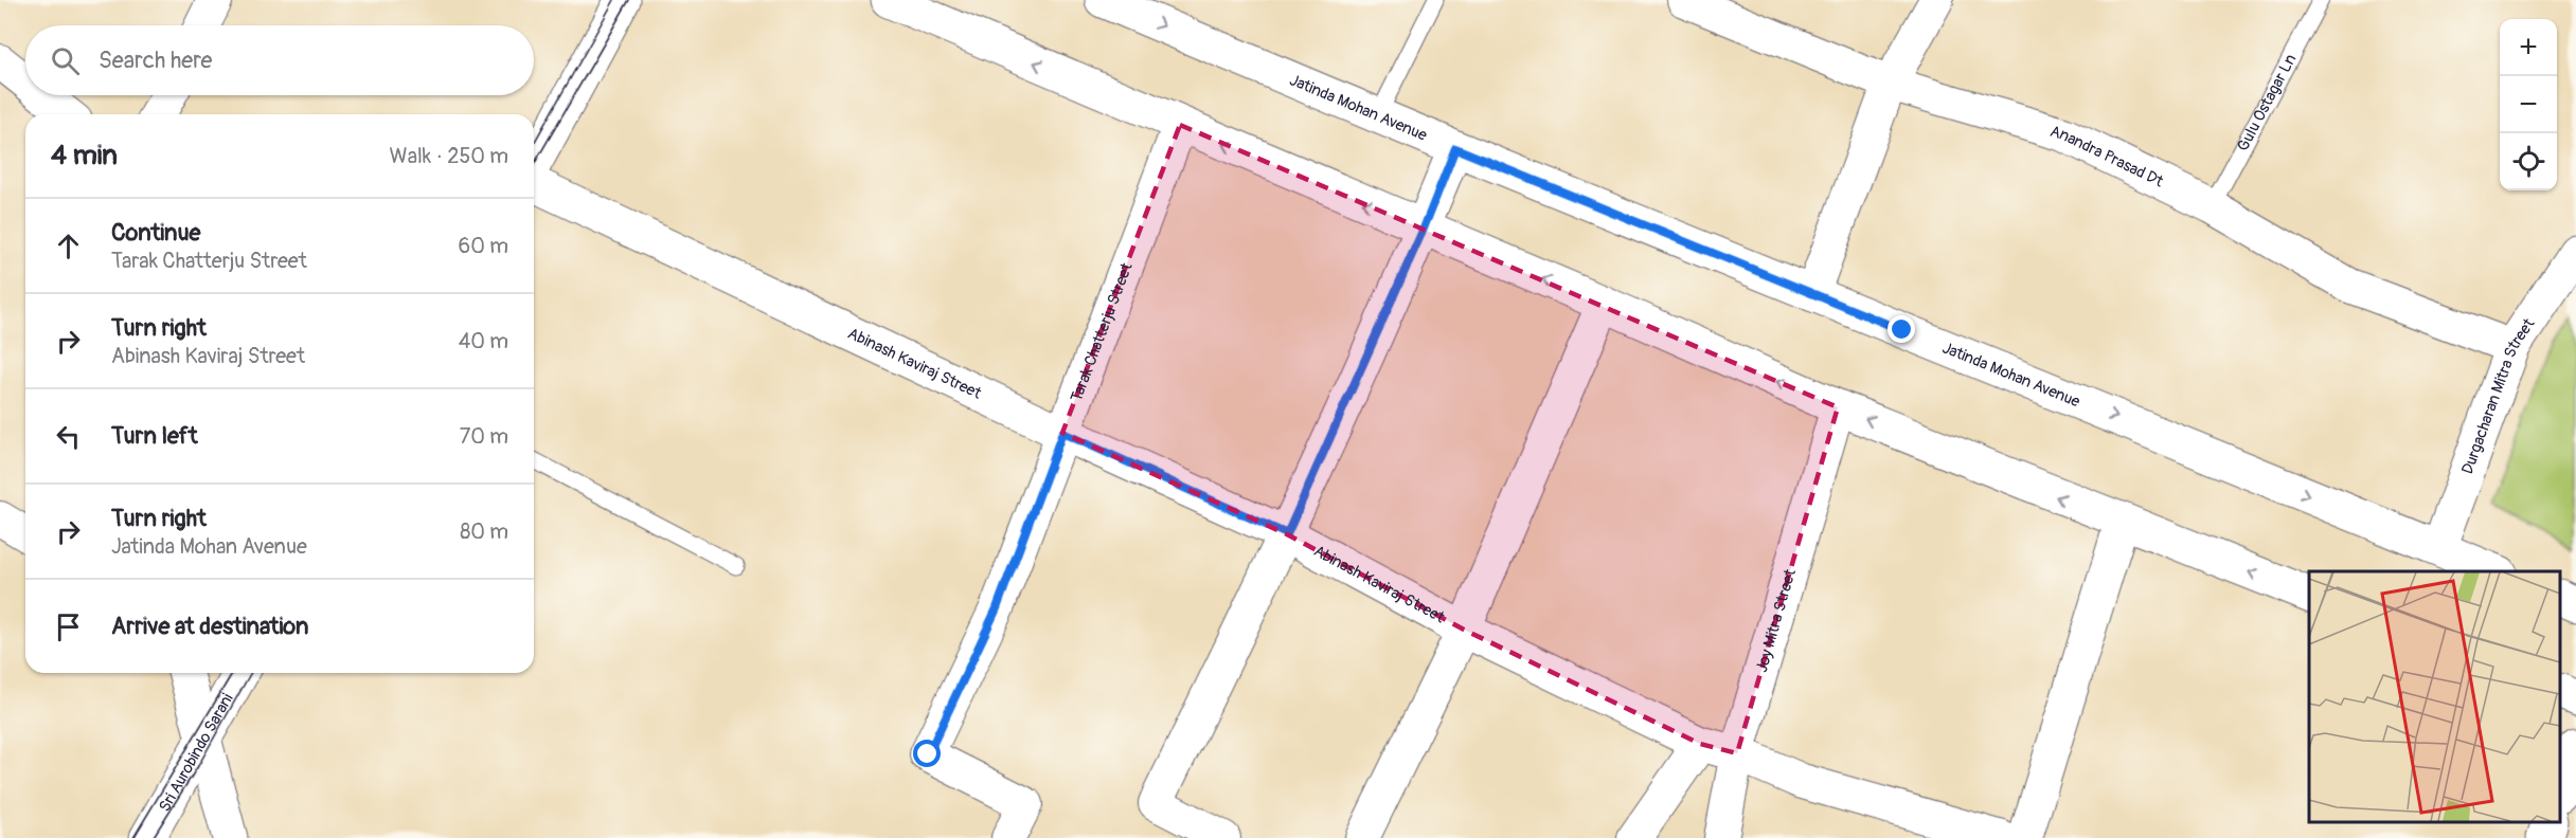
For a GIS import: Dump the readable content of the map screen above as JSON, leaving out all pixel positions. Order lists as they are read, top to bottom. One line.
{"streets":{"main road":["Jatinda Mohan Avenue","Abinash Kaviraj Street","Durgacharan Mitra Street","Sri Aurobindo Sarani"],"street":["Anandra Prasad Dt","Tarak Chatterju Street","Joy Mitra Street"],"lane":["Gulu Ostagar Ln"]},"crossings":[["Gulu Ostagar Ln","Anandra Prasad Dt"],["Jatinda Mohan Avenue","Durgacharan Mitra Street"],["Anandra Prasad Dt","Durgacharan Mitra Street"],["Tarak Chatterju Street","Abinash Kaviraj Street"],["Abinash Kaviraj Street","Joy Mitra Street"]],"page":{"map_buttons":["+","−"],"search":"Search here","heading":["4 min","Walk · 250 m"],"list":[["Continue","Tarak Chatterju Street","60 m"],["Turn right","Abinash Kaviraj Street","40 m"],["Turn left","70 m"],["Turn right","Jatinda Mohan Avenue","80 m"],"Arrive at destination"]}}
